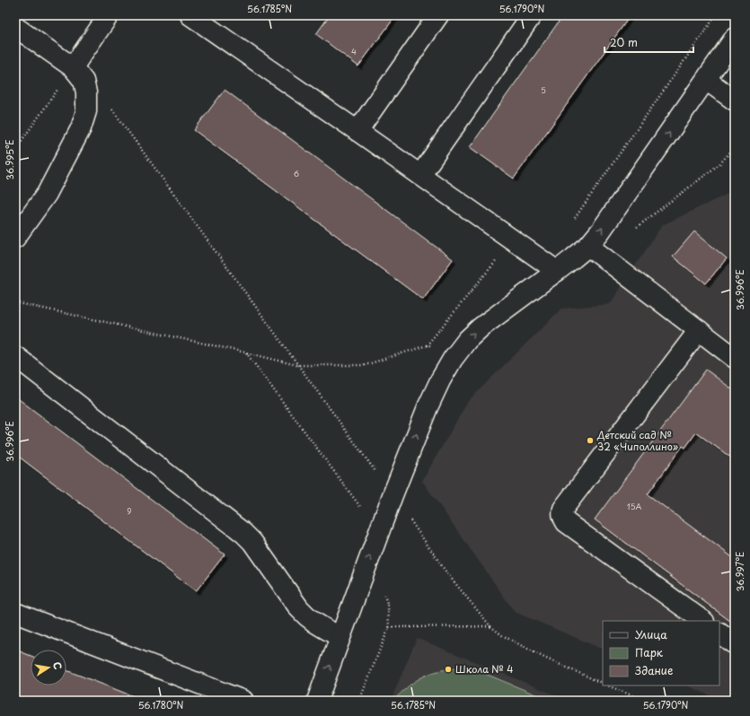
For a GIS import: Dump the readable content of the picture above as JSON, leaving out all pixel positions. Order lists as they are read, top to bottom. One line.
{"places":["Детский сад № 32 «Чиполлино»","Школа № 4"],"house_numbers":["4","5","6","15А","9"],"legend":["Улица","Парк","Здание"],"scale_bar":"20 m","north":"right","coordinates":["56.1785°N","56.1790°N","36.995°E","36.996°E","36.997°E","56.1780°N"]}
